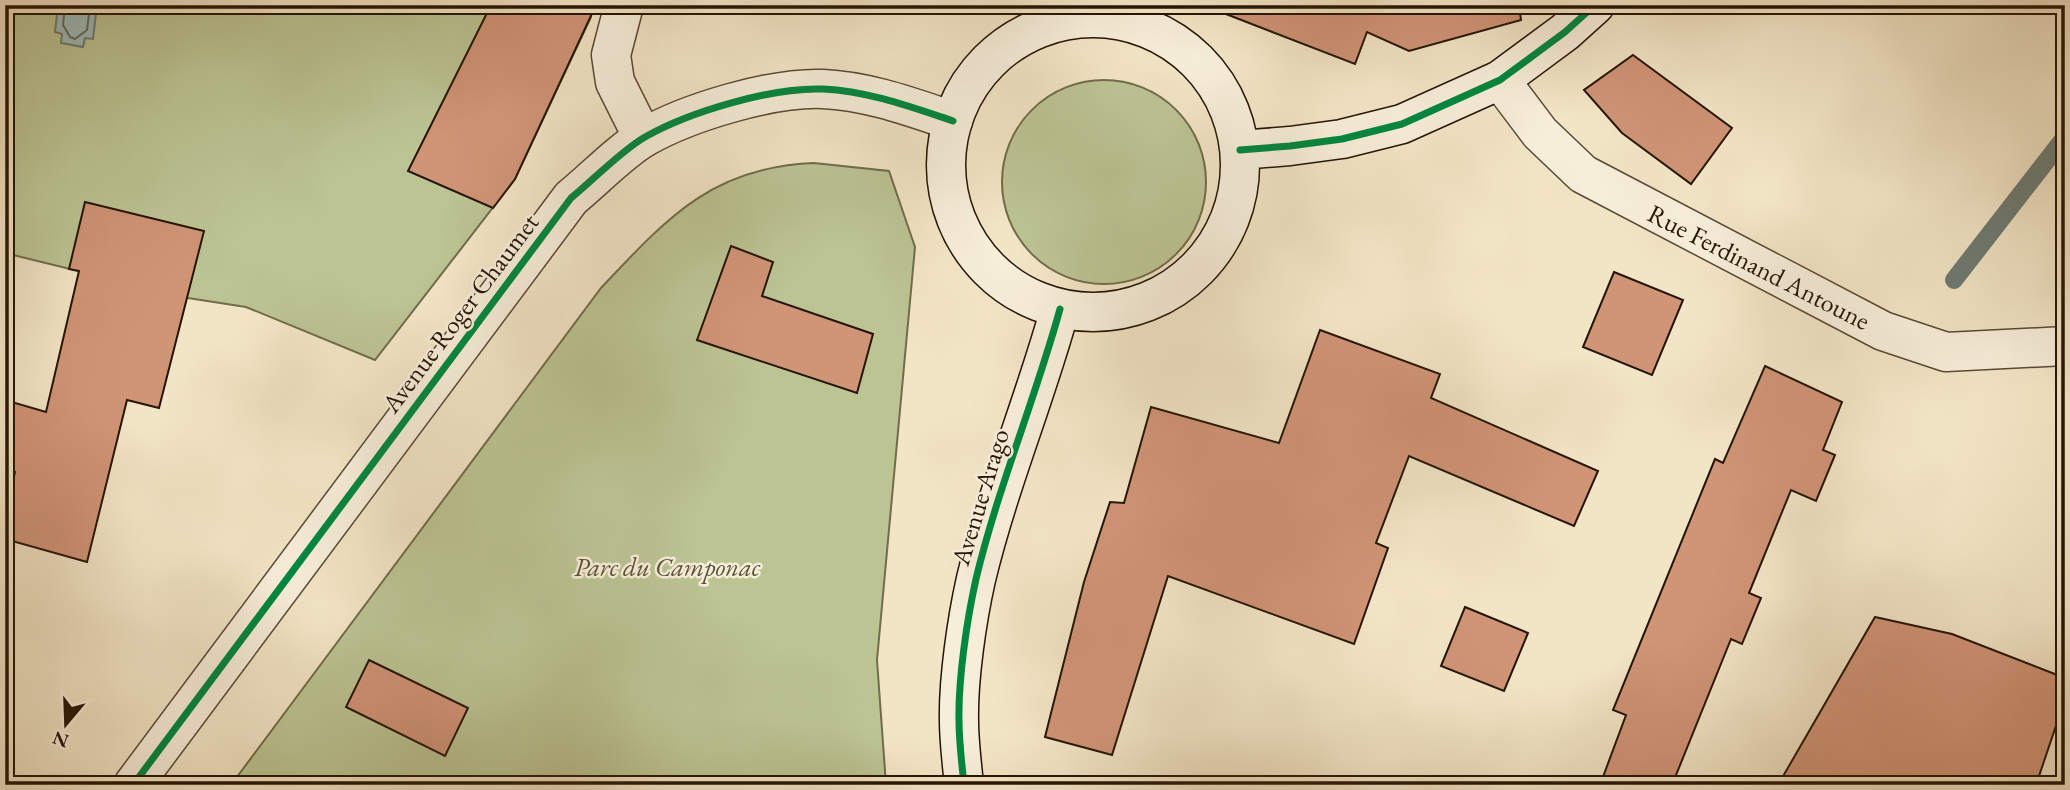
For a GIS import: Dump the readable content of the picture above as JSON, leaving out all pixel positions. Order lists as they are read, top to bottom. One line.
{"streets":{"street":["Rue Ferdinand Antoune","Avenue Roger Chaumet","Avenue Arago"]},"parks":["Parc du Camponac"],"north":"bottom"}
